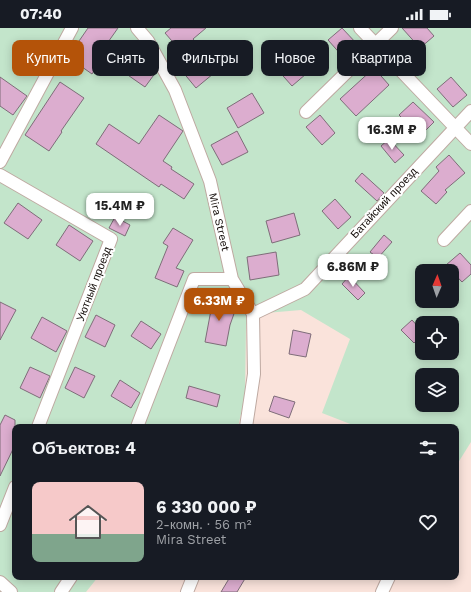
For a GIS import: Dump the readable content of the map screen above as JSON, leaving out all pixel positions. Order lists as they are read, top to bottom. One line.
{"streets":{"street":["Батайский проезд","Mira Street","Уютный проезд"]},"crossings":[["Батайский проезд","Mira Street"]],"north":"top","page":{"status":"07:40","chip":["Купить","Снять","Фильтры","Новое","Квартира"],"price":["16.3M ₽","15.4M ₽","6.86M ₽","6.33M ₽"],"heading":"Объектов: 4","list":[{"name":"6 330 000 ₽","note":"2-комн. · 56 m² · Mira Street"}]}}
